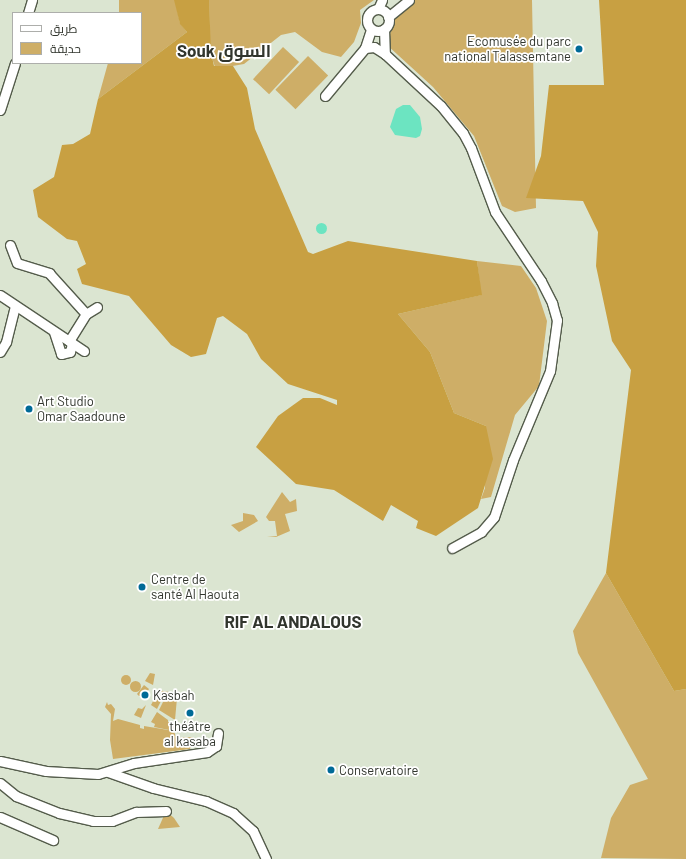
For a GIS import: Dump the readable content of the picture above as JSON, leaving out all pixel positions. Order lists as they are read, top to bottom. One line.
{"districts":["Souk السوق","RIF AL ANDALOUS"],"places":["Ecomusée du parc national Talassemtane","Art Studio Omar Saadoune","Centre de santé Al Haouta","Kasbah","théâtre al kasaba","Conservatoire"],"legend":["طريق","حديقة"]}
